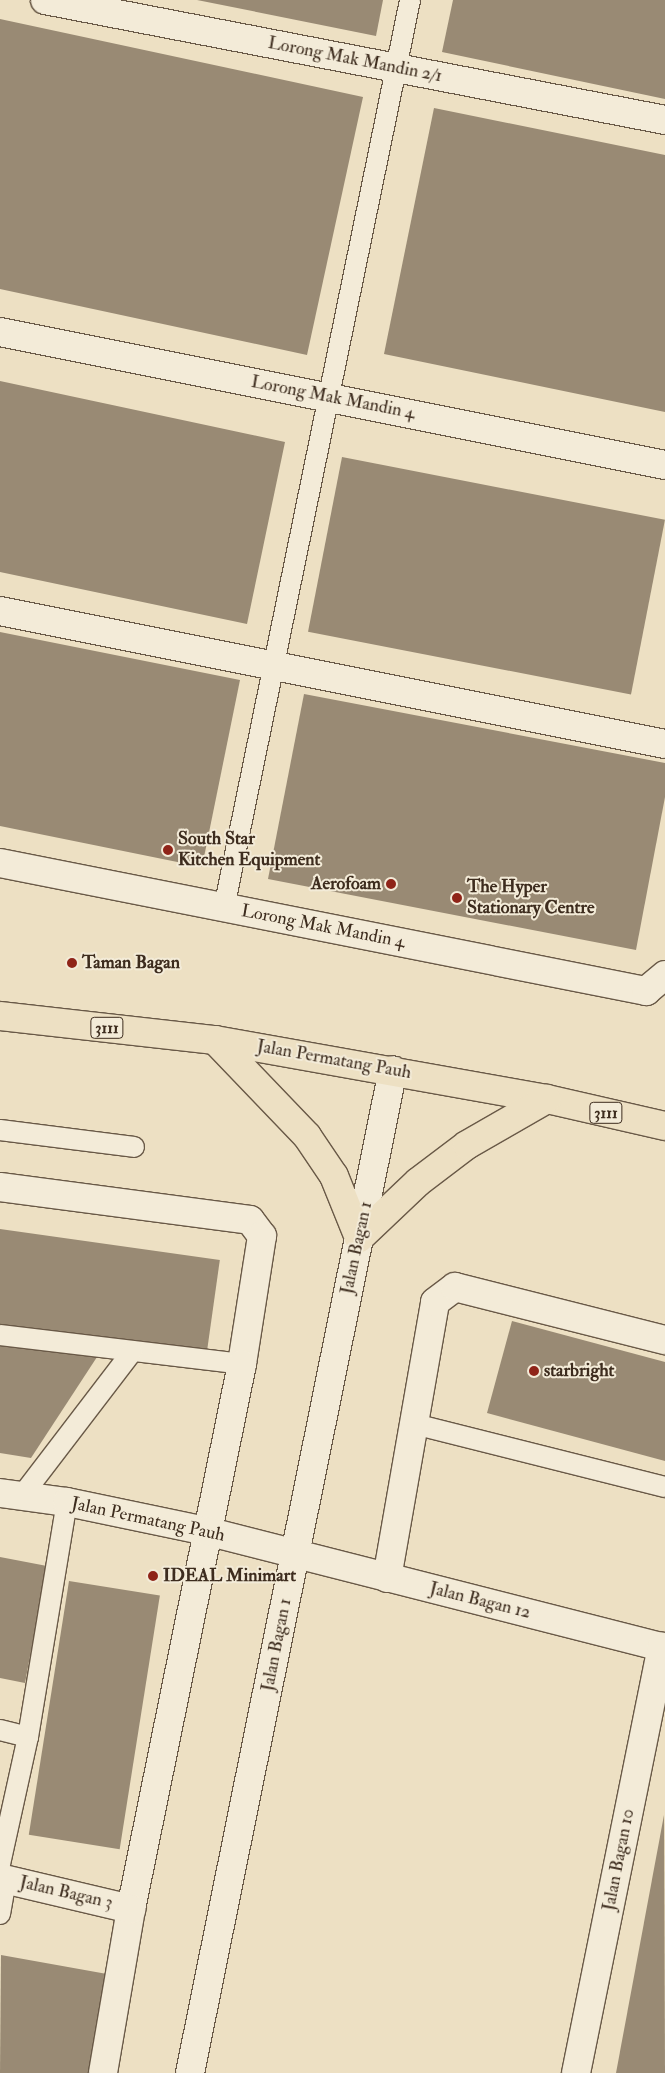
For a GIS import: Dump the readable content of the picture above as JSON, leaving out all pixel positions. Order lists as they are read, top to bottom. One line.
{"streets":{"main road":["3111","Jalan Permatang Pauh"],"street":["Lorong Mak Mandin 2/1","Lorong Mak Mandin 4","Jalan Bagan 1","Jalan Bagan 12","Jalan Bagan 10","Jalan Bagan 3"]},"crossings":[["Jalan Permatang Pauh","Jalan Bagan 1"],["Jalan Permatang Pauh","Jalan Bagan 12"],["Jalan Bagan 1","Jalan Bagan 12"],["Jalan Bagan 12","Jalan Bagan 10"]],"places":["South Star Kitchen Equipment","Aerofoam","The Hyper Stationary Centre","Taman Bagan","starbright","IDEAL Minimart"]}
